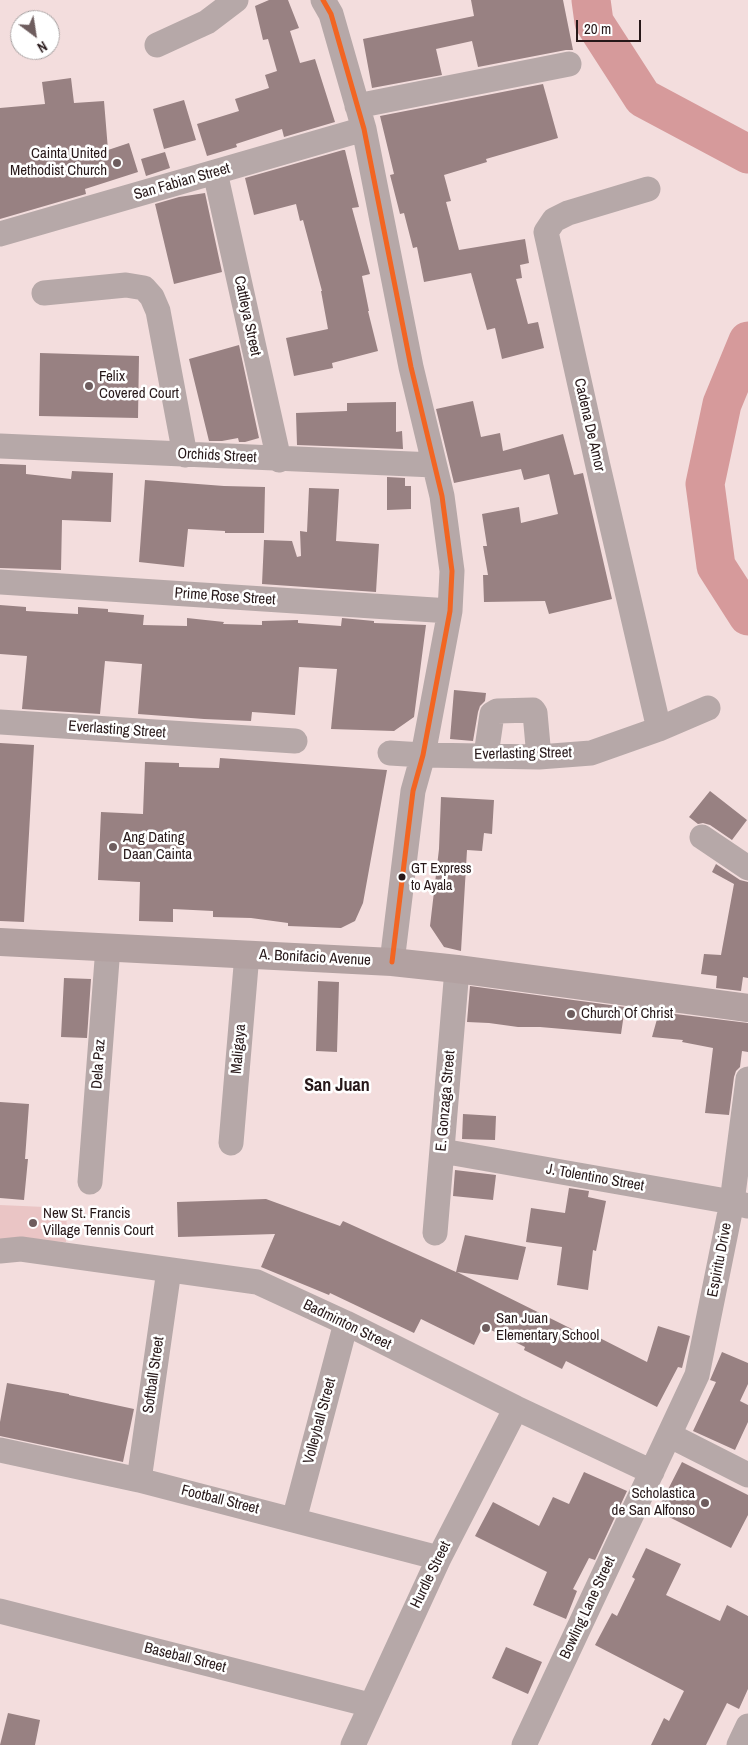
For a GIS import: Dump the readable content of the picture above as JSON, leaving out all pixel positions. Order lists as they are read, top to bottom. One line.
{"streets":{"main road":["A. Bonifacio Avenue"],"street":["San Fabian Street","Cattleya Street","Cadena De Amor","Orchids Street","Prime Rose Street","Everlasting Street","Maligaya","Dela Paz","E. Gonzaga Street","J. Tolentino Street","Espiritu Drive","Badminton Street","Softball Street","Volleyball Street","Football Street","Hurdle Street","Bowling Lane Street","Baseball Street"]},"crossings":[["San Fabian Street","Cattleya Street"],["Cattleya Street","Orchids Street"],["Cadena De Amor","Everlasting Street"],["A. Bonifacio Avenue","Maligaya"],["A. Bonifacio Avenue","Dela Paz"],["A. Bonifacio Avenue","E. Gonzaga Street"],["E. Gonzaga Street","J. Tolentino Street"],["J. Tolentino Street","Espiritu Drive"],["Espiritu Drive","Badminton Street"],["Espiritu Drive","Bowling Lane Street"],["Badminton Street","Softball Street"],["Badminton Street","Volleyball Street"],["Badminton Street","Hurdle Street"],["Badminton Street","Bowling Lane Street"],["Softball Street","Football Street"],["Volleyball Street","Football Street"],["Football Street","Hurdle Street"],["Hurdle Street","Baseball Street"]],"districts":["San Juan"],"places":["Cainta United Methodist Church","Felix Covered Court","Ang Dating Daan Cainta","GT Express to Ayala","Church Of Christ","New St. Francis Village Tennis Court","San Juan Elementary School","Scholastica de San Alfonso"],"scale_bar":"20 m","north":"bottom right"}
